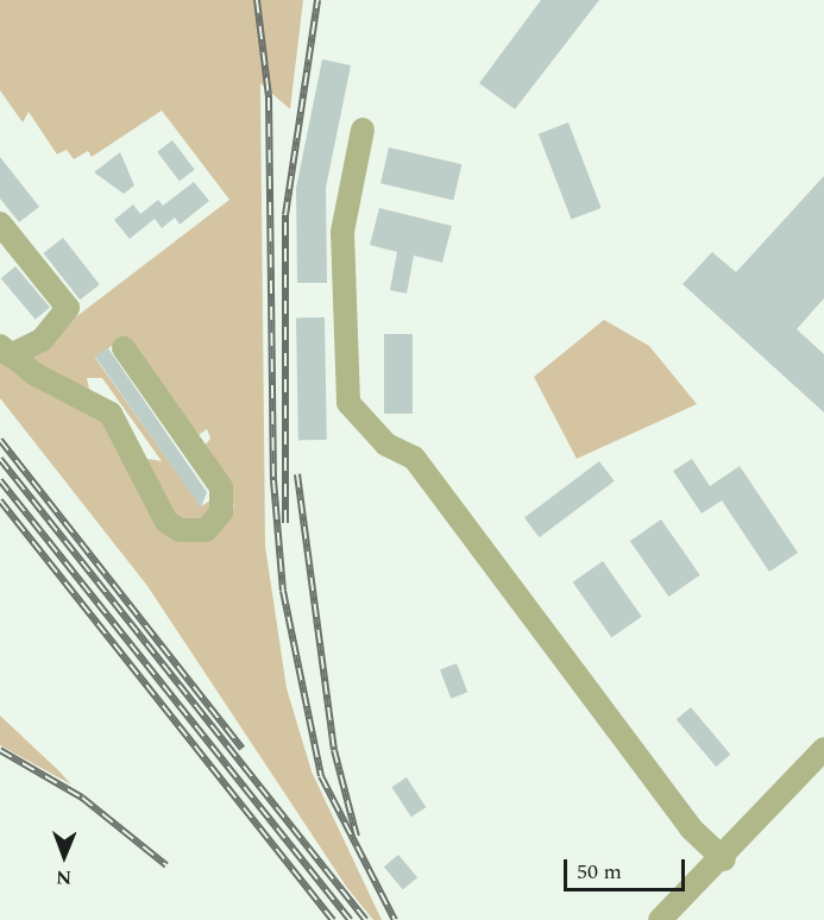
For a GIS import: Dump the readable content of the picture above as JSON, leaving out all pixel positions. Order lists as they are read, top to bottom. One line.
{"scale_bar":"50 m","north":"bottom"}
